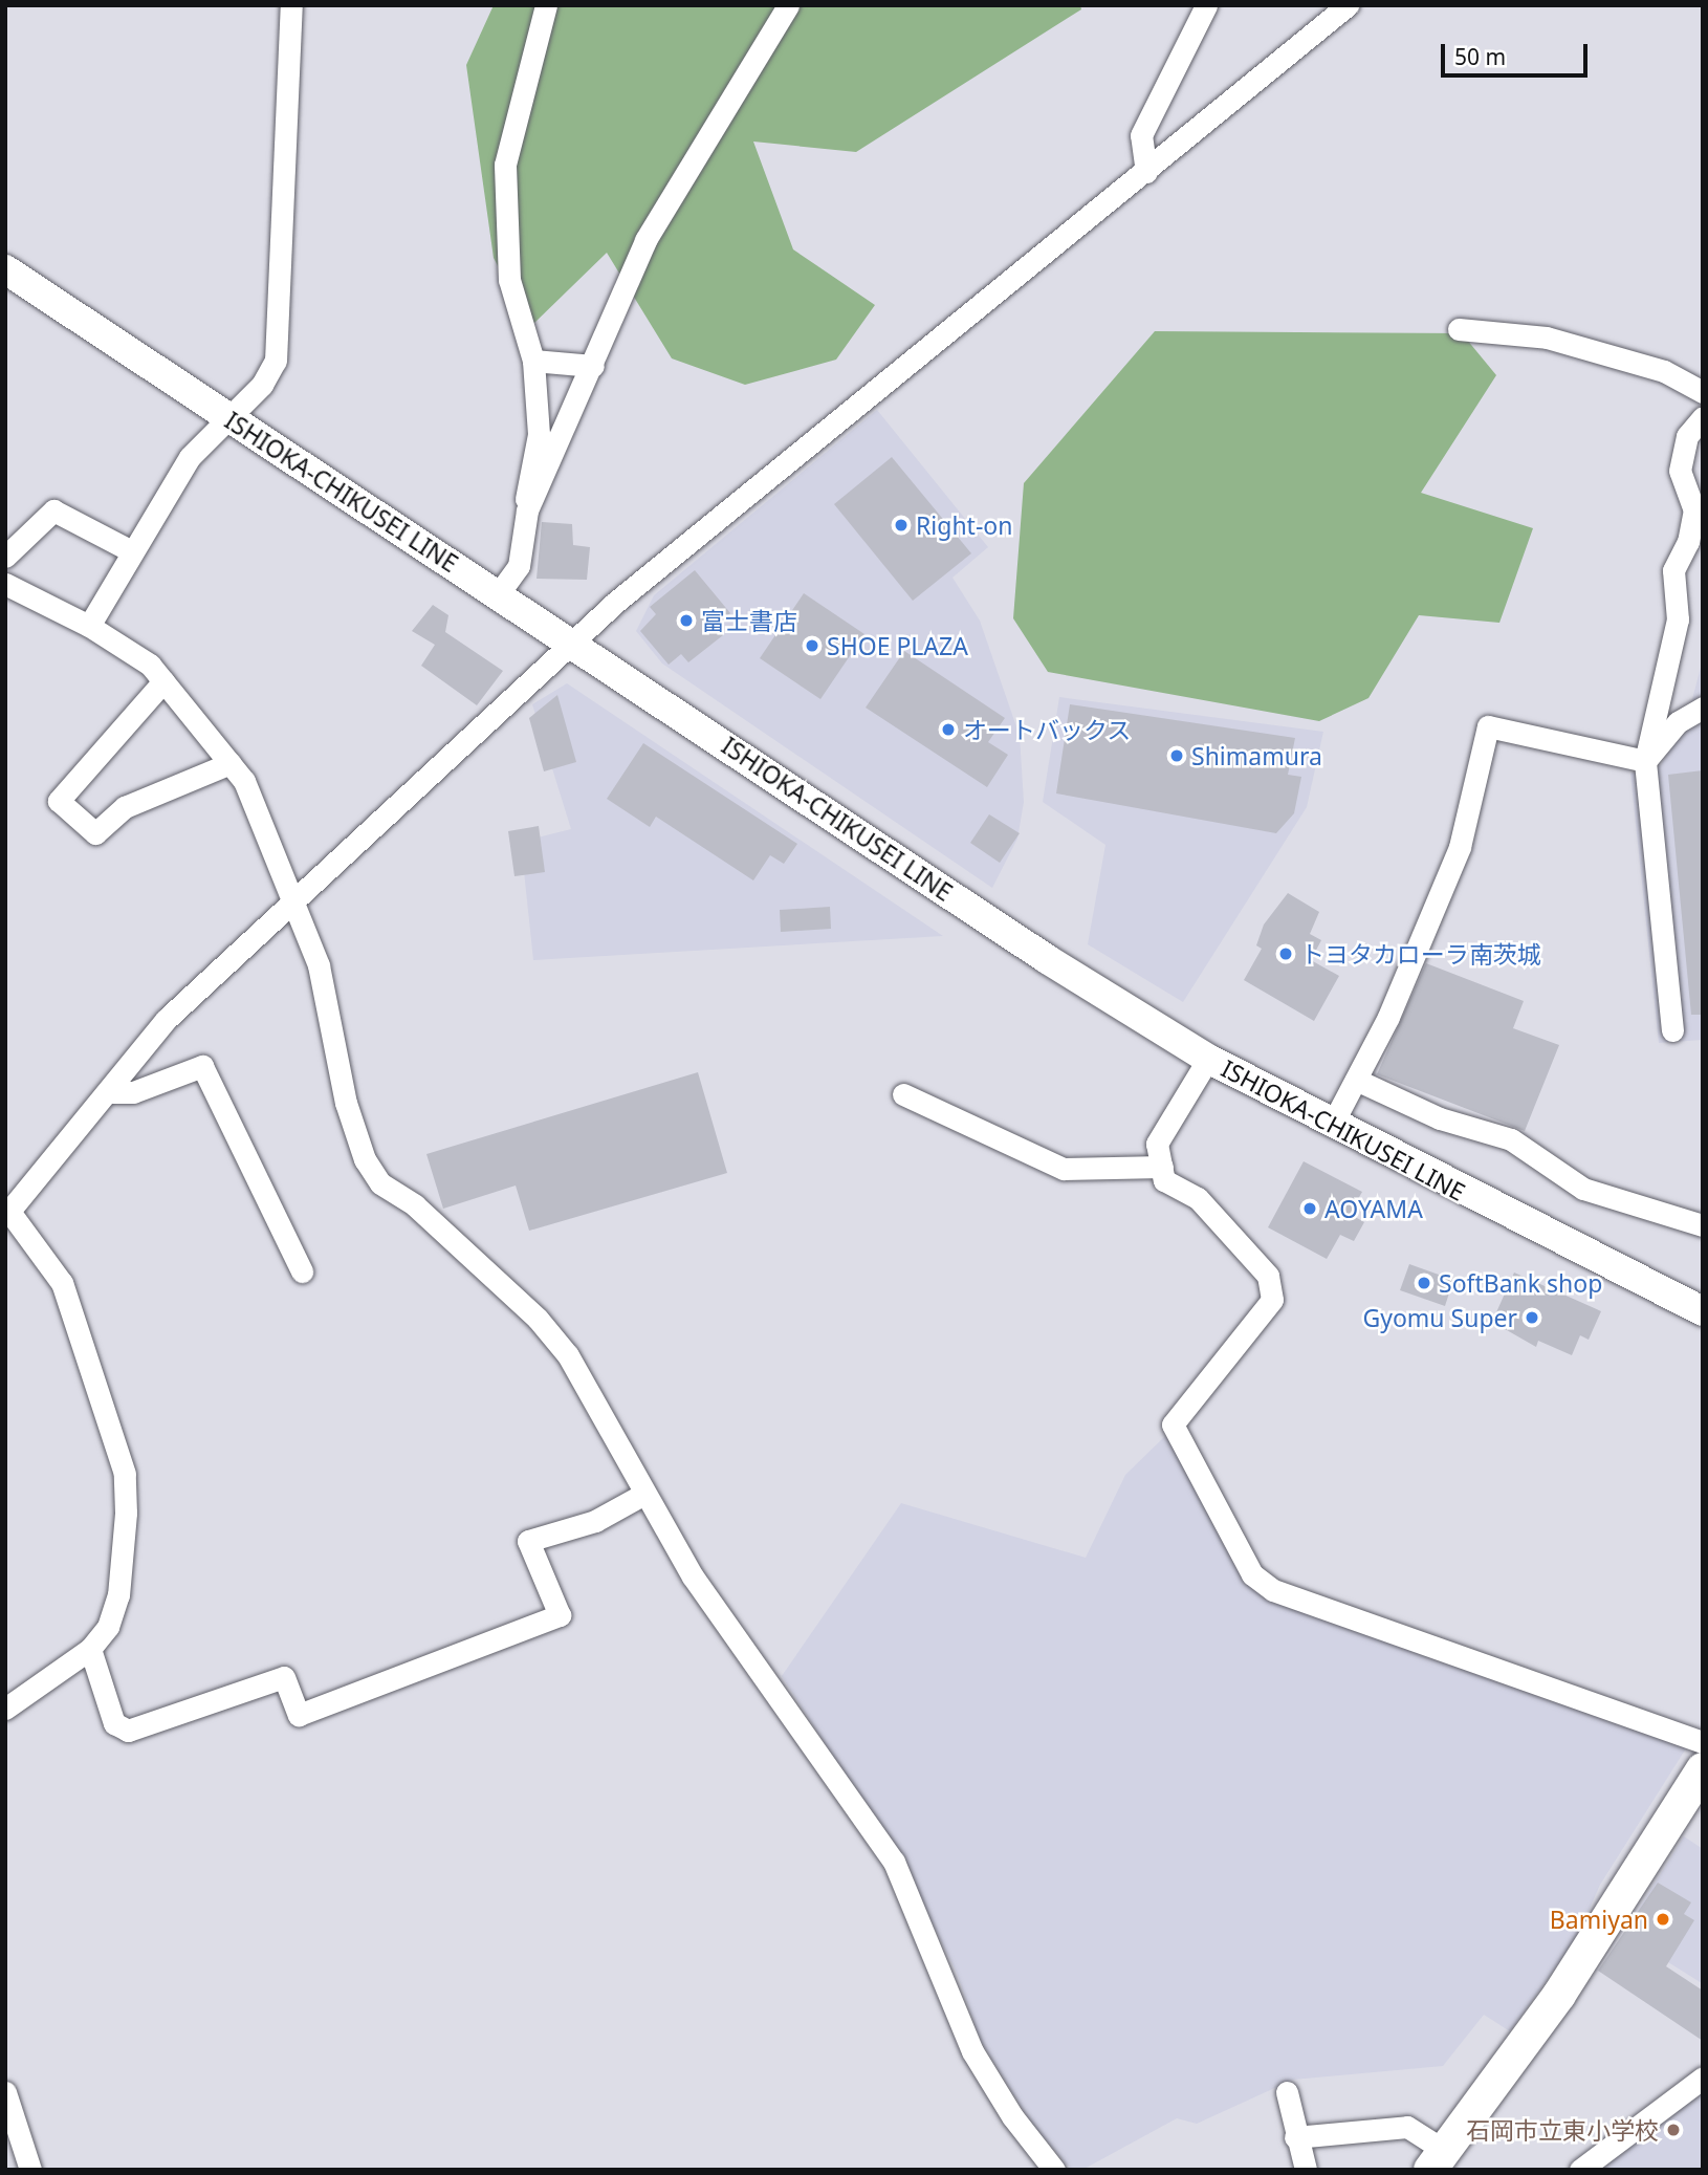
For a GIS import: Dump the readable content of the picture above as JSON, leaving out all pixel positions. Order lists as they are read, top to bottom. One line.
{"streets":{"main road":["ISHIOKA-CHIKUSEI LINE"]},"places":["Right-on","富士書店","SHOE PLAZA","オートバックス","Shimamura","トヨタカローラ南茨城","AOYAMA","SoftBank shop","Gyomu Super","Bamiyan","石岡市立東小学校"],"scale_bar":"50 m"}
